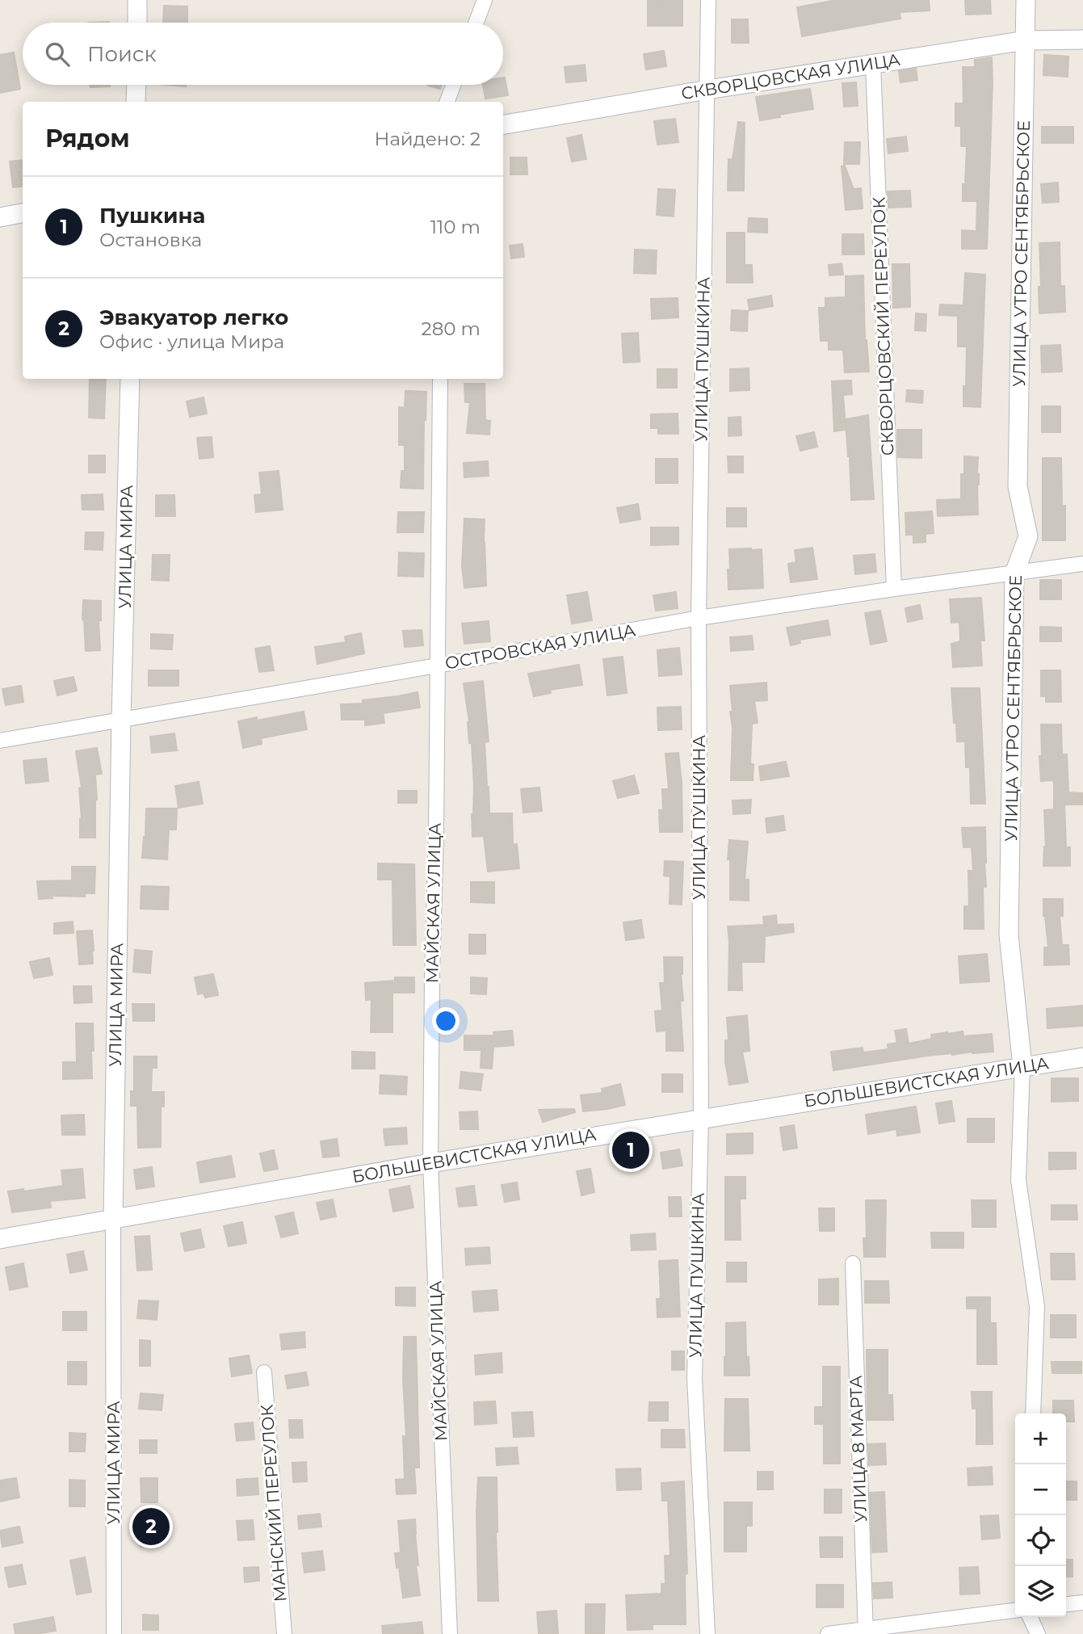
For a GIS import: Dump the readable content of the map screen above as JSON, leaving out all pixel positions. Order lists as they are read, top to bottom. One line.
{"streets":{"street":["СКВОРЦОВСКАЯ УЛИЦА","УЛИЦА УТРО СЕНТЯБРЬСКОЕ","СКВОРЦОВСКИЙ ПЕРЕУЛОК","УЛИЦА ПУШКИНА","УЛИЦА МИРА","ОСТРОВСКАЯ УЛИЦА","МАЙСКАЯ УЛИЦА","БОЛЬШЕВИСТСКАЯ УЛИЦА","УЛИЦА 8 МАРТА","МАНСКИЙ ПЕРЕУЛОК"]},"crossings":[["СКВОРЦОВСКАЯ УЛИЦА","УЛИЦА УТРО СЕНТЯБРЬСКОЕ"],["СКВОРЦОВСКАЯ УЛИЦА","СКВОРЦОВСКИЙ ПЕРЕУЛОК"],["СКВОРЦОВСКАЯ УЛИЦА","УЛИЦА ПУШКИНА"],["УЛИЦА УТРО СЕНТЯБРЬСКОЕ","ОСТРОВСКАЯ УЛИЦА"],["УЛИЦА УТРО СЕНТЯБРЬСКОЕ","БОЛЬШЕВИСТСКАЯ УЛИЦА"],["СКВОРЦОВСКИЙ ПЕРЕУЛОК","ОСТРОВСКАЯ УЛИЦА"],["УЛИЦА ПУШКИНА","ОСТРОВСКАЯ УЛИЦА"],["УЛИЦА ПУШКИНА","БОЛЬШЕВИСТСКАЯ УЛИЦА"],["УЛИЦА МИРА","ОСТРОВСКАЯ УЛИЦА"],["УЛИЦА МИРА","БОЛЬШЕВИСТСКАЯ УЛИЦА"],["ОСТРОВСКАЯ УЛИЦА","МАЙСКАЯ УЛИЦА"],["МАЙСКАЯ УЛИЦА","БОЛЬШЕВИСТСКАЯ УЛИЦА"]],"page":{"search":"Поиск","heading":["Рядом","Найдено: 2"],"list":[{"mark":"1","name":"Пушкина","note":"Остановка","value":"110 m"},{"mark":"2","name":"Эвакуатор легко","note":"Офис · улица Мира","value":"280 m"}],"pins":["1","2"],"map_buttons":["+","−"]}}
